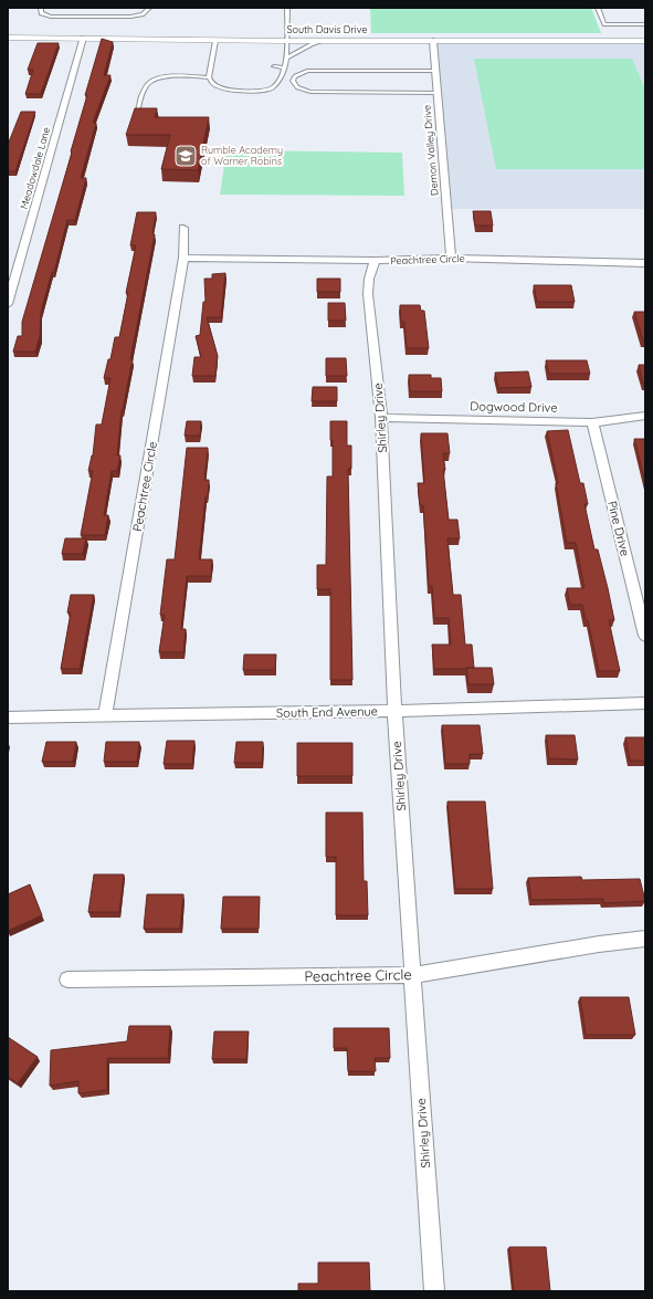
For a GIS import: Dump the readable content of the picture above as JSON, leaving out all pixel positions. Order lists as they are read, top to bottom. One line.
{"streets":{"street":["South Davis Drive","Demon Valley Drive","Meadowdale Lane","Peachtree Circle","Dogwood Drive","Shirley Drive","Pine Drive","South End Avenue"]},"crossings":[["South Davis Drive","Demon Valley Drive"],["South Davis Drive","Meadowdale Lane"],["Demon Valley Drive","Peachtree Circle"],["Peachtree Circle","Shirley Drive"],["Peachtree Circle","South End Avenue"],["Dogwood Drive","Shirley Drive"],["Dogwood Drive","Pine Drive"],["Shirley Drive","South End Avenue"]],"places":{"school or university":["Rumble Academy of Warner Robins"]}}
